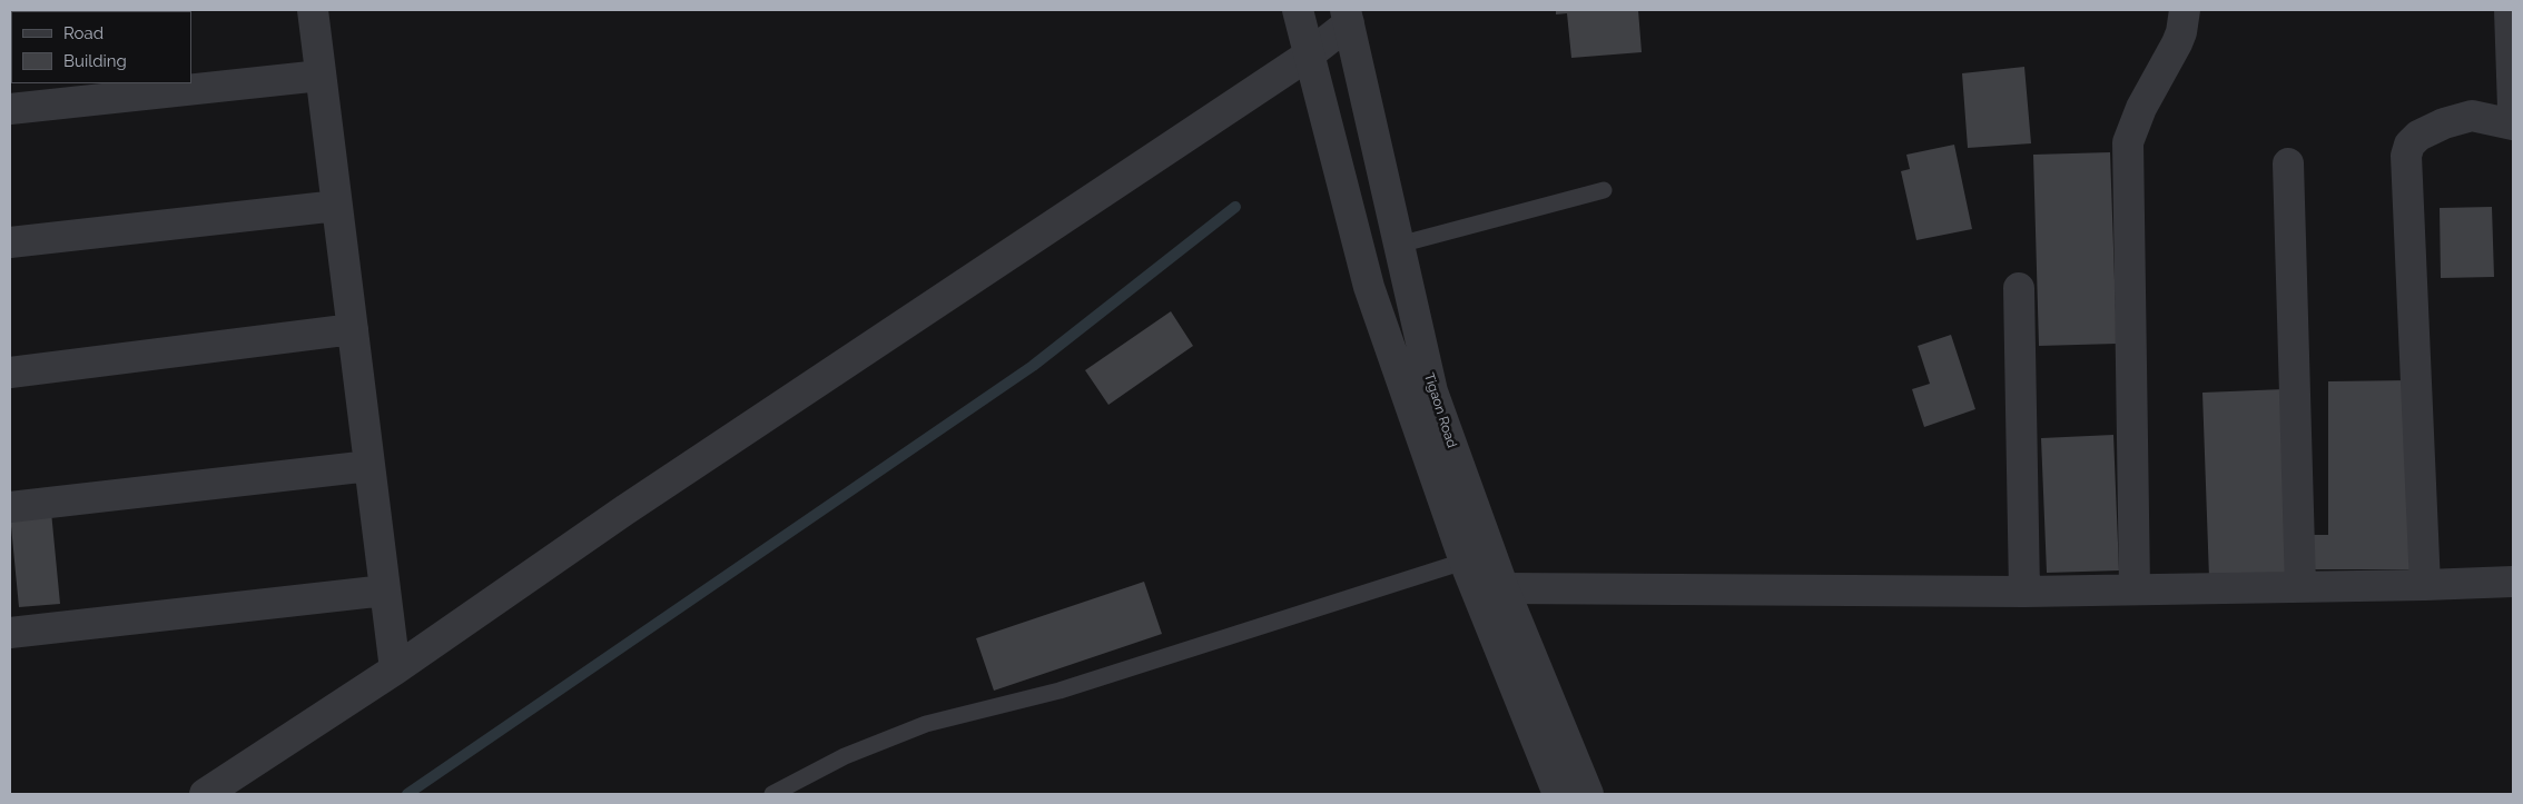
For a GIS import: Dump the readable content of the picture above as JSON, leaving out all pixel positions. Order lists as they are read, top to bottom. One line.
{"streets":{"street":["Tigaon Road"]},"legend":["Road","Building"]}
